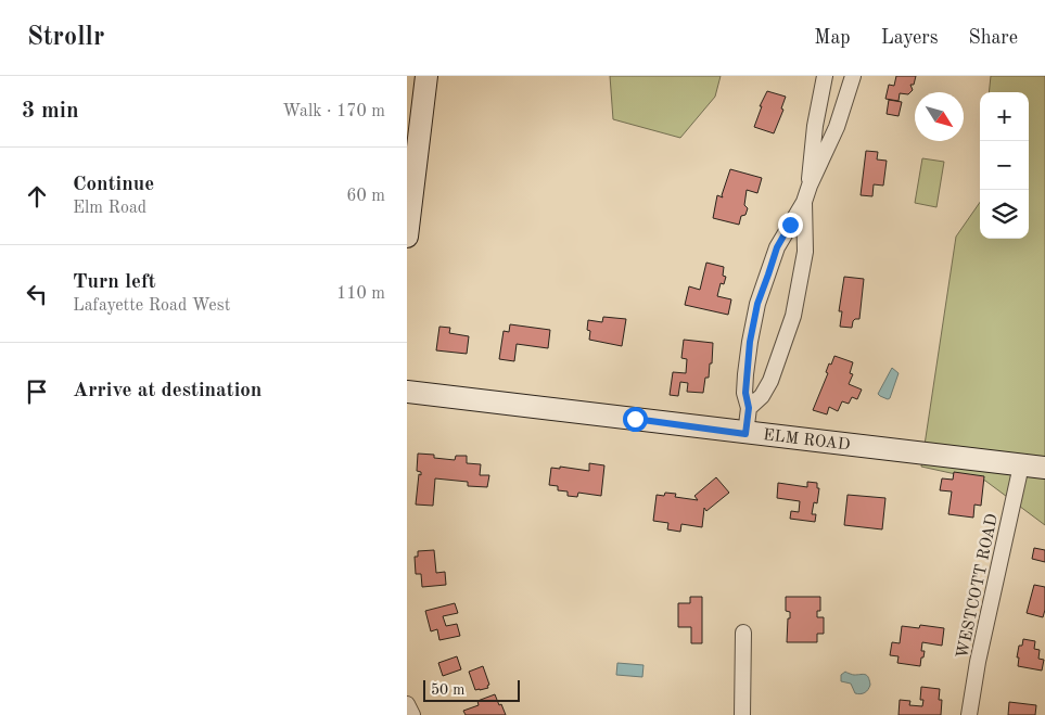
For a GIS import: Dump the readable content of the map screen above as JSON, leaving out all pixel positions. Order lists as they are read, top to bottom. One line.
{"streets":{"street":["ELM ROAD","WESTCOTT ROAD"]},"crossings":[["ELM ROAD","WESTCOTT ROAD"]],"scale_bar":"50 m","north":"bottom right","page":{"header":"Strollr","nav":["Map","Layers","Share"],"heading":["3 min","Walk · 170 m"],"map_buttons":["+","−"],"list":[["Continue","Elm Road","60 m"],["Turn left","Lafayette Road West","110 m"],"Arrive at destination"],"scale":"50 m"}}
